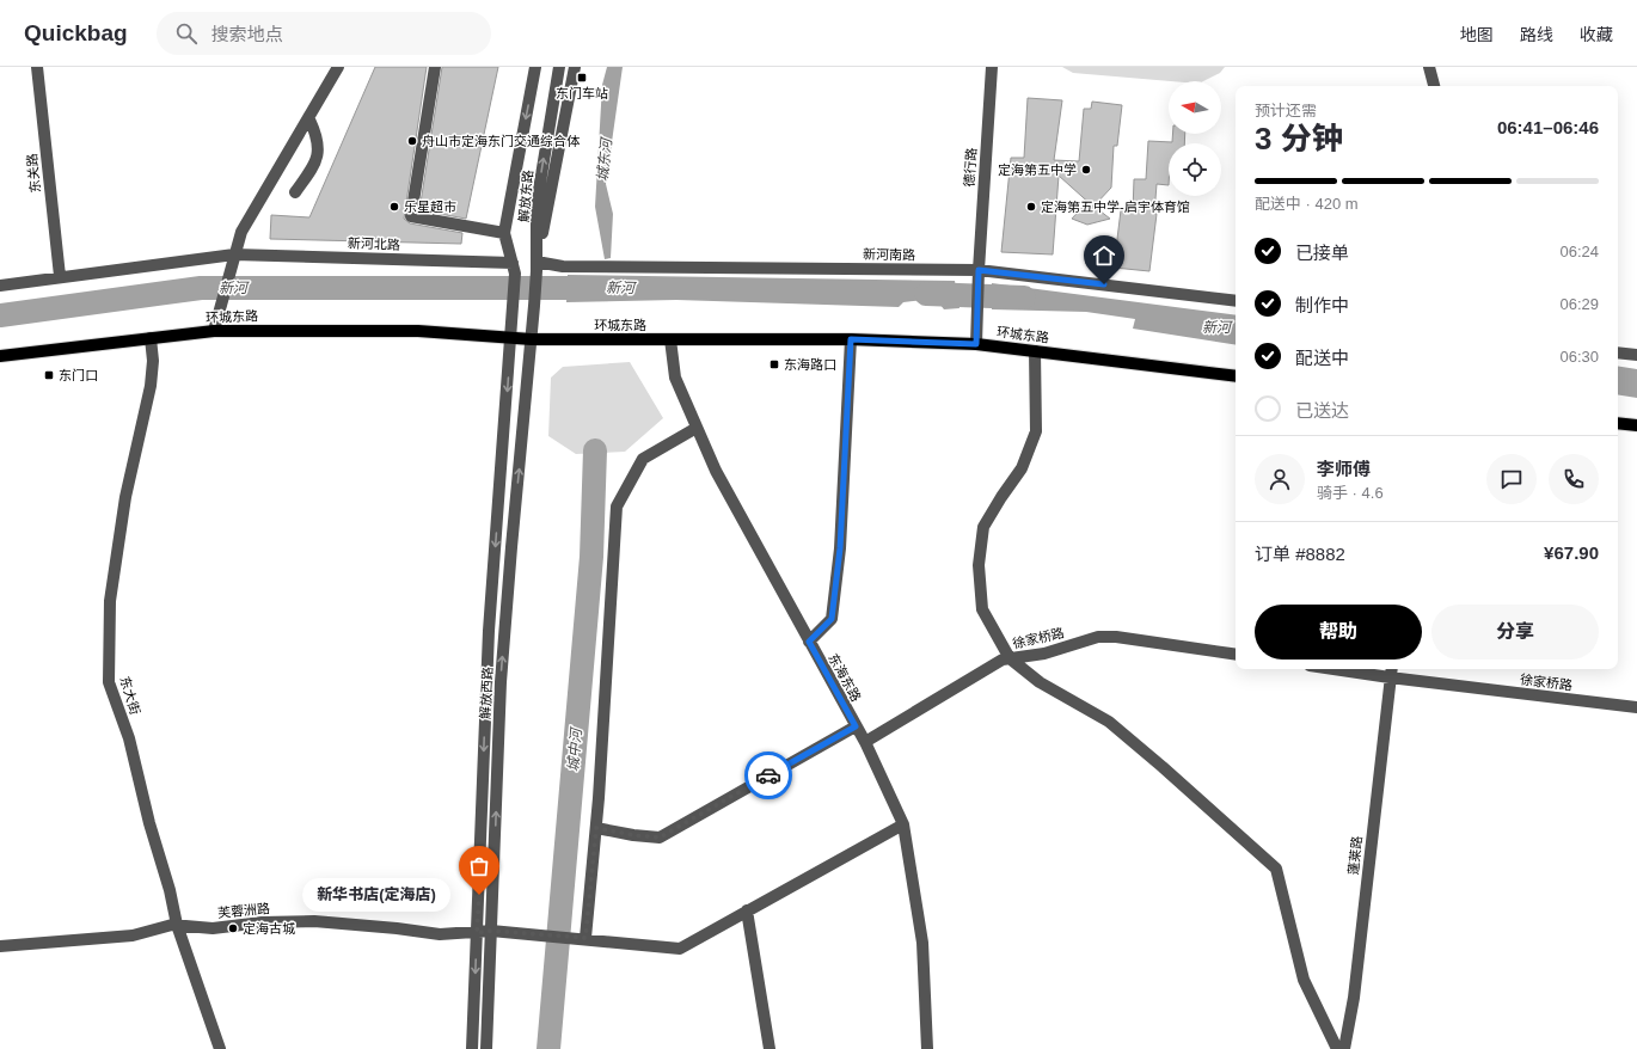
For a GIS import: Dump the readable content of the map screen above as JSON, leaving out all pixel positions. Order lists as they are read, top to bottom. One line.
{"streets":{"main road":["环城东路"],"street":["德行路","东关路","解放东路","新河北路","新河南路","徐家桥路","东海东路","解放西路","东大街","蓬莱路","芙蓉洲路"]},"crossings":[["德行路","新河南路"],["德行路","环城东路"],["东关路","新河北路"],["解放东路","新河南路"],["解放东路","解放西路"],["新河南路","解放西路"],["环城东路","东海东路"],["环城东路","解放西路"],["环城东路","东大街"],["徐家桥路","东海东路"],["徐家桥路","蓬莱路"],["东海东路","芙蓉洲路"],["解放西路","芙蓉洲路"],["东大街","芙蓉洲路"]],"water":["城东河","新河","城中河"],"places":{"transit":["东门车站","东海路口","东门口"],"other":["舟山市定海东门交通综合体","定海第五中学","乐星超市","定海第五中学-启宇体育馆","新华书店(定海店)","定海古城"]},"north":"left","page":{"header":"Quickbag","search":"搜索地点","nav":["地图","路线","收藏"],"heading":["3 分钟","预计还需","06:41–06:46"],"panel":["李师傅","骑手 · 4.6","订单 #8882","¥67.90"],"bar":"配送中 · 420 m","list":[["已接单","06:24"],["制作中","06:29"],["配送中","06:30"],"已送达"],"buttons":["帮助","分享"],"bubble":"新华书店(定海店)"}}
